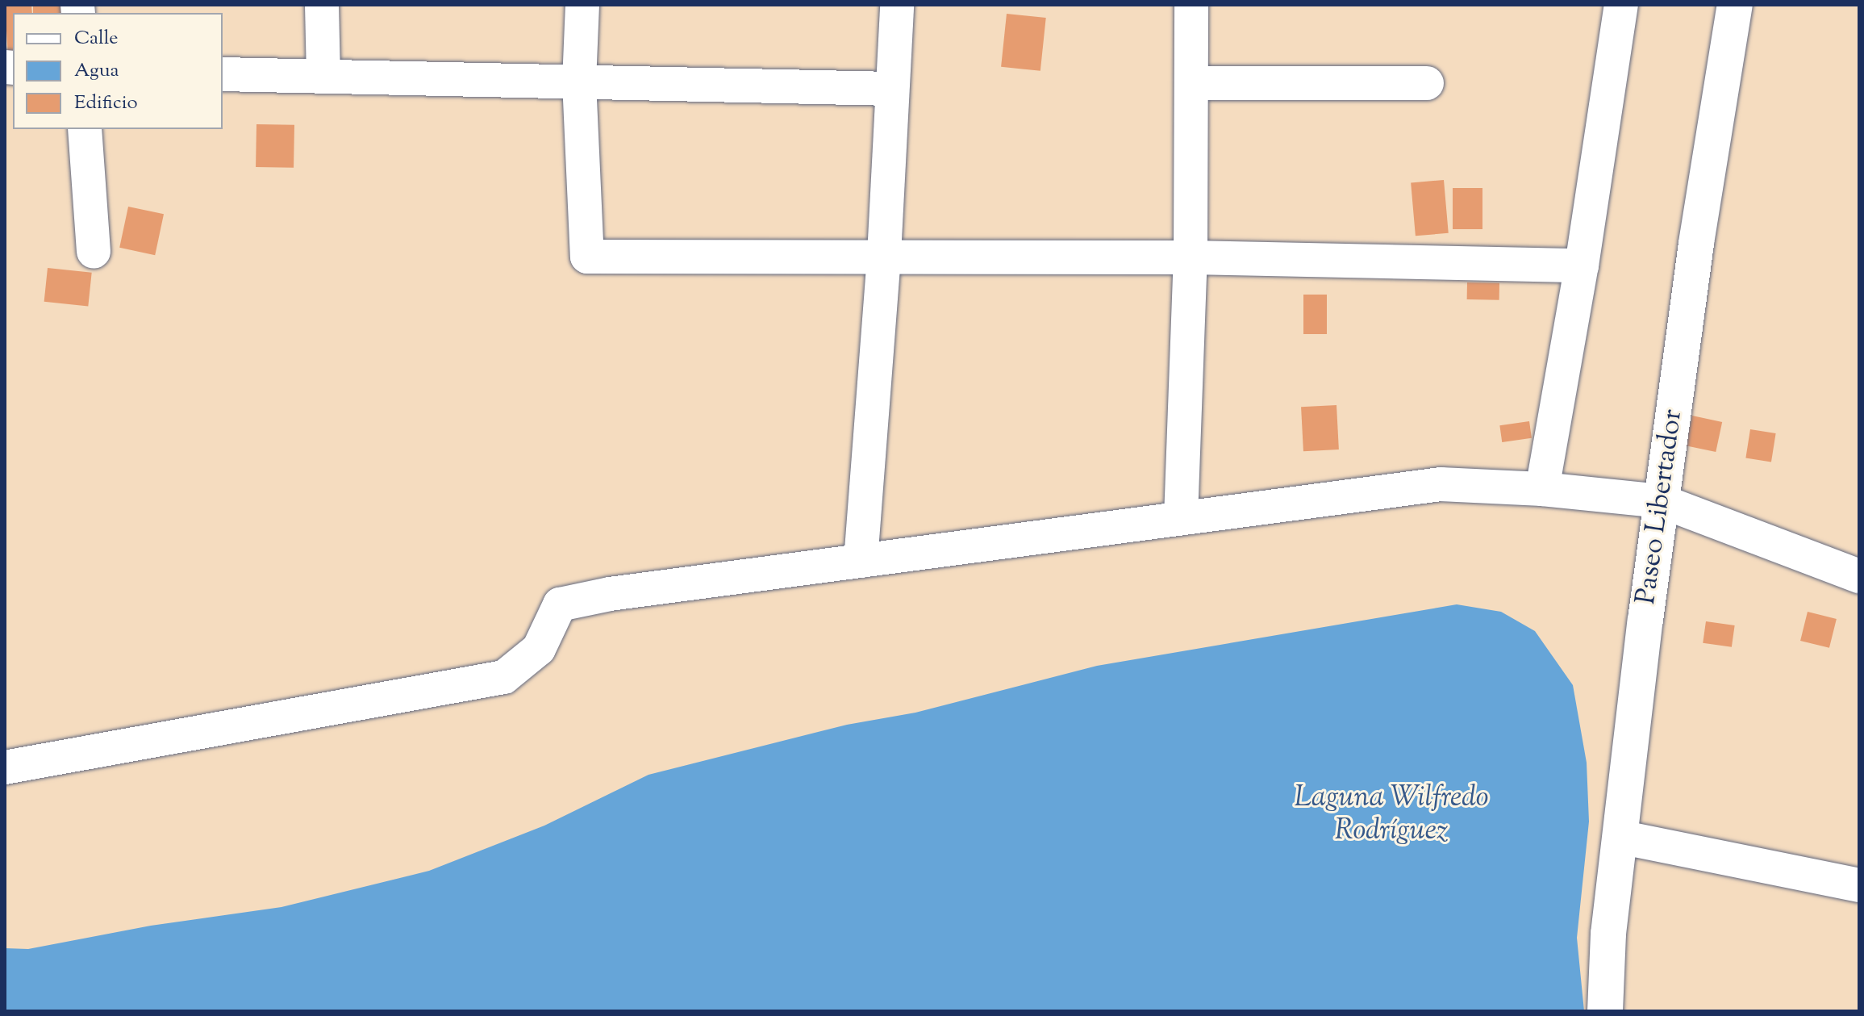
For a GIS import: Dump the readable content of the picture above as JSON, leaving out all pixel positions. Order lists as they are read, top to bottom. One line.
{"streets":{"main road":["Paseo Libertador"]},"water":["Laguna Wilfredo Rodríguez"],"legend":["Calle","Agua","Edificio"]}
